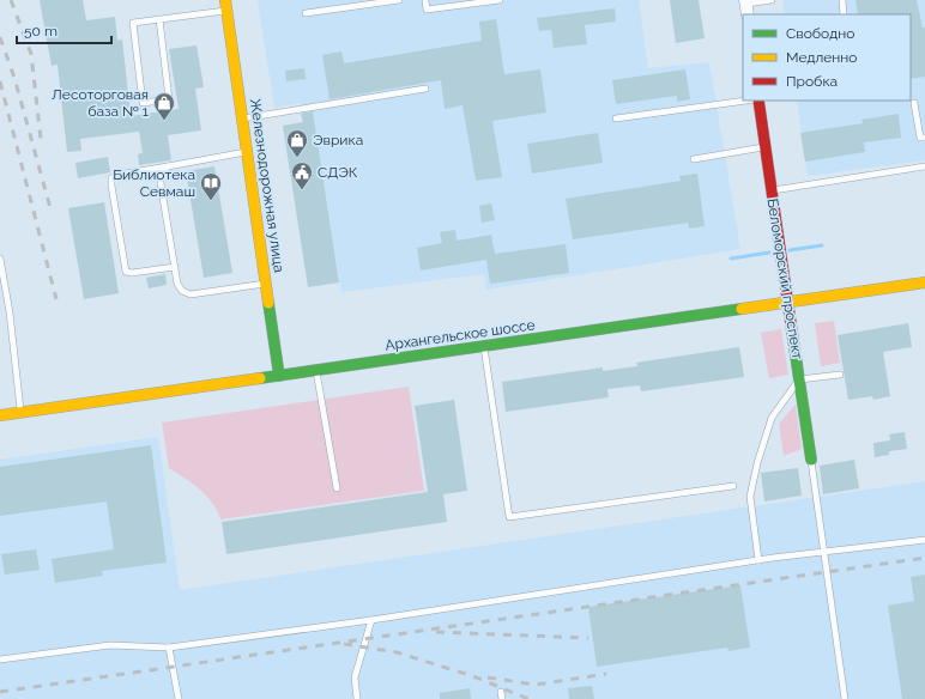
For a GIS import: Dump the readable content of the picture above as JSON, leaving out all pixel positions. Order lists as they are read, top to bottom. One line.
{"streets":{"main road":["Железнодорожная улица","Беломорский проспект","Архангельское шоссе"]},"crossings":[["Железнодорожная улица","Архангельское шоссе"],["Беломорский проспект","Архангельское шоссе"]],"places":{"shop":["Лесоторговая база № 1","Эврика"],"public building":["СДЭК"],"library":["Библиотека Севмаш"]},"legend":["Свободно","Медленно","Пробка"],"scale_bar":"50 m"}
